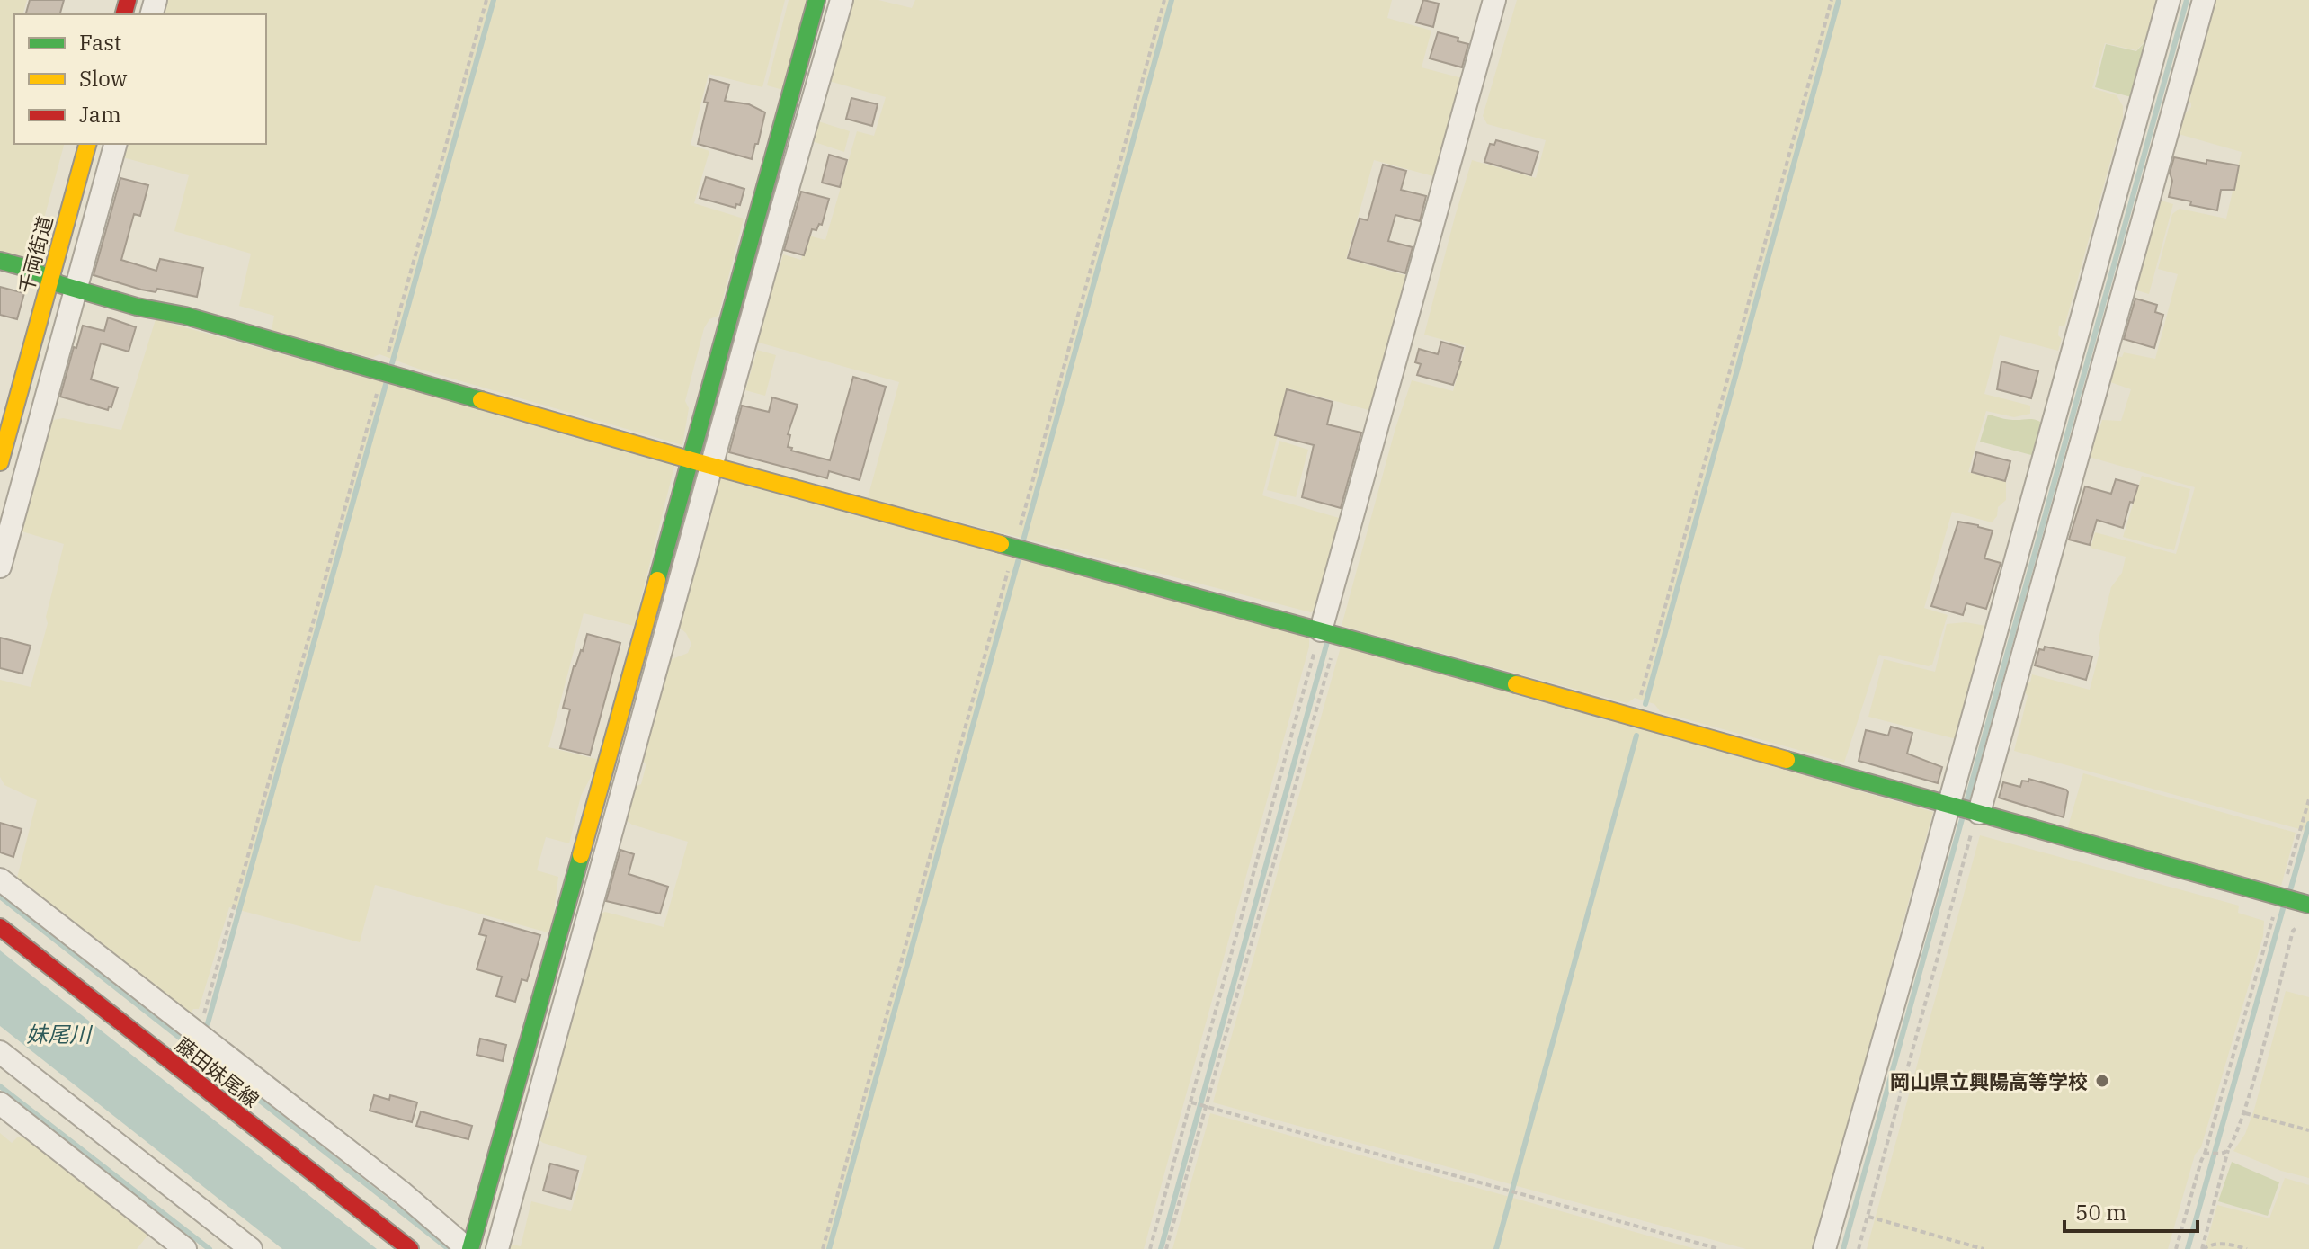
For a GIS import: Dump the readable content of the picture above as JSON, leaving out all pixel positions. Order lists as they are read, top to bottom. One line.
{"streets":{"street":["千両街道","藤田妹尾線"]},"water":["妹尾川"],"places":["岡山県立興陽高等学校"],"legend":["Fast","Slow","Jam"],"scale_bar":"50 m"}
